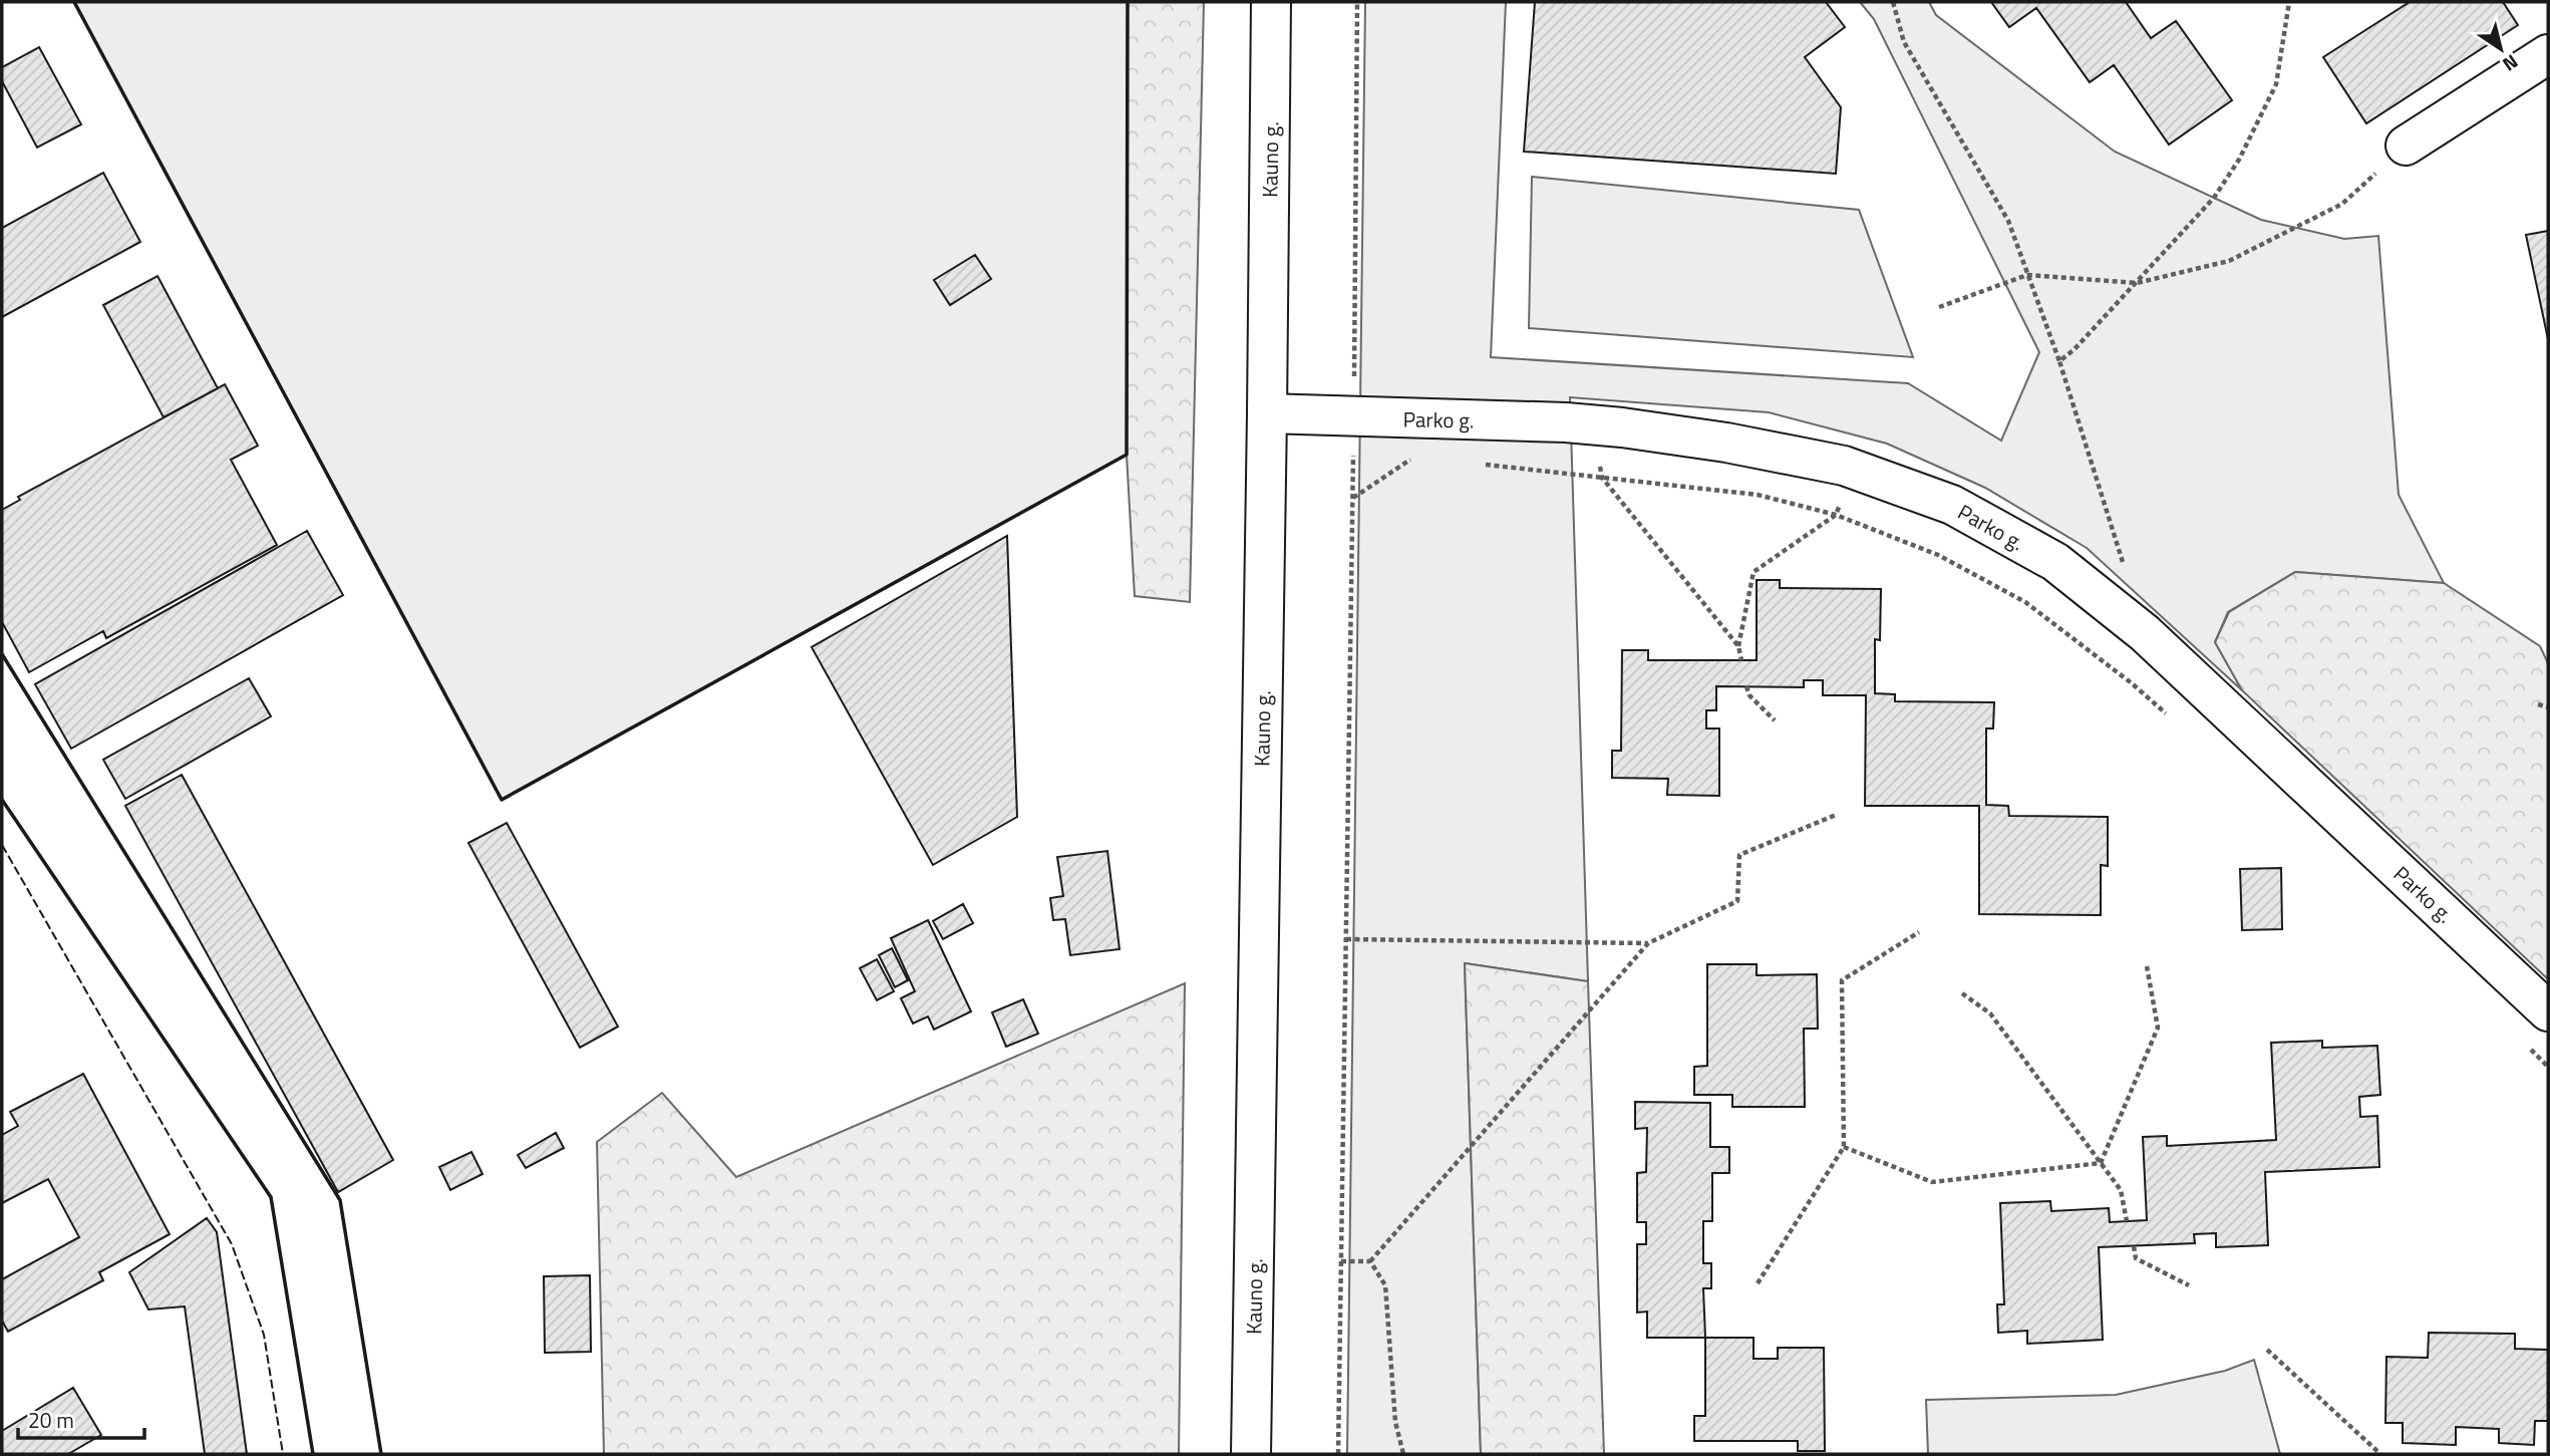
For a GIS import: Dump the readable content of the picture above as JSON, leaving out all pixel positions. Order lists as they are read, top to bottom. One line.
{"streets":{"street":["Kauno g.","Parko g."]},"crossings":[["Kauno g.","Parko g."]],"scale_bar":"20 m","north":"bottom right"}
